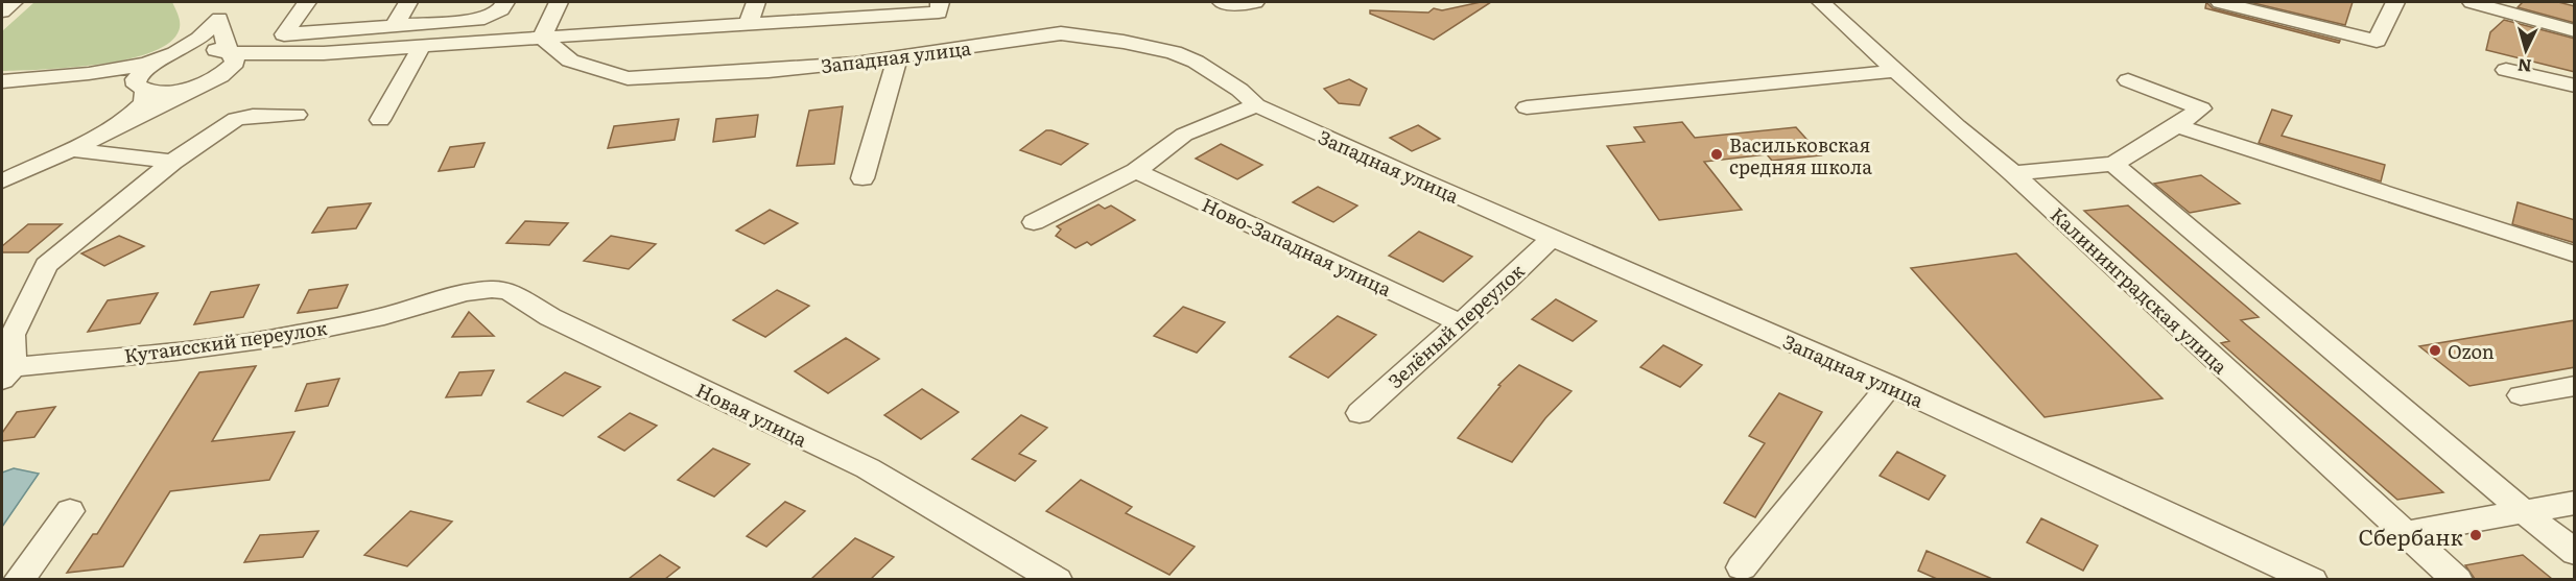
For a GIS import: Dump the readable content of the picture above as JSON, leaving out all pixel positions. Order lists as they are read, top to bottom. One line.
{"streets":{"street":["Западная улица","Ново-Западная улица","Калининградская улица","Зелёный переулок","Кутаисский переулок","Новая улица"]},"crossings":[["Западная улица","Зелёный переулок"],["Ново-Западная улица","Зелёный переулок"],["Кутаисский переулок","Новая улица"]],"places":["Васильковская средняя школа","Ozon","Сбербанк"],"north":"bottom"}
